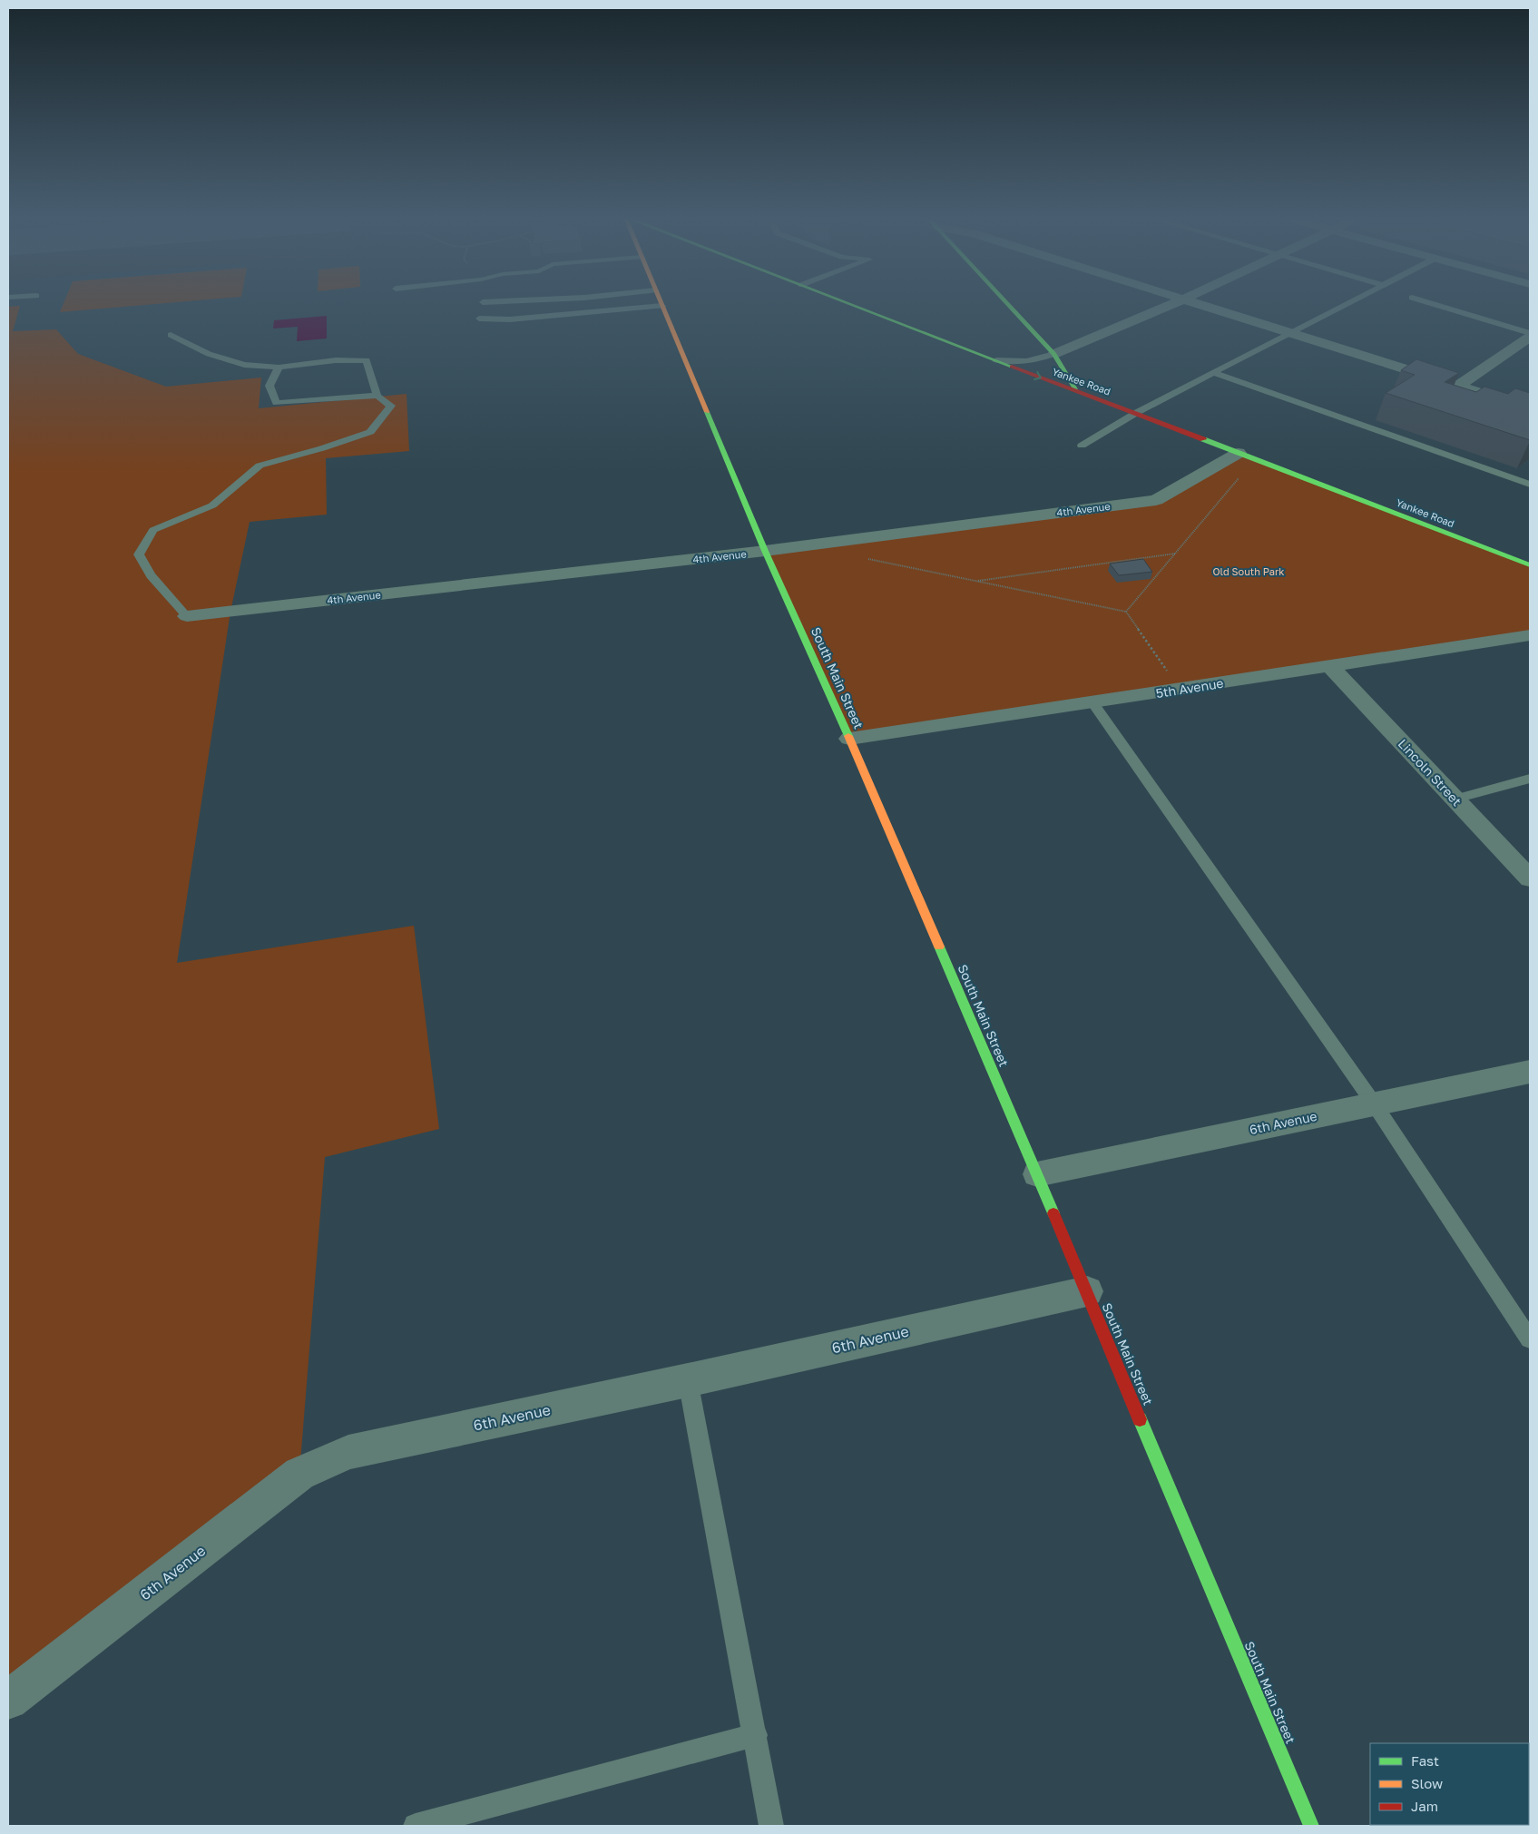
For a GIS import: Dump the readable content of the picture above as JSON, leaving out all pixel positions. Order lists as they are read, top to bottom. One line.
{"streets":{"street":["Yankee Road","4th Avenue","South Main Street","5th Avenue","Lincoln Street","6th Avenue"]},"crossings":[["Yankee Road","4th Avenue"],["4th Avenue","South Main Street"],["South Main Street","5th Avenue"],["South Main Street","6th Avenue"],["5th Avenue","Lincoln Street"]],"parks":["Old South Park"],"legend":["Fast","Slow","Jam"]}
